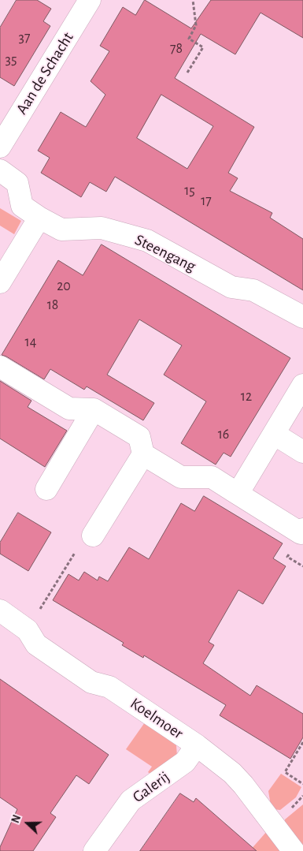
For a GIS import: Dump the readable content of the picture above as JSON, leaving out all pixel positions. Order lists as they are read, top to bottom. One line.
{"streets":{"street":["Aan de Schacht","Steengang","Koelmoer","Galerij"]},"crossings":[["Koelmoer","Galerij"]],"house_numbers":["37","78","35","15","17","20","18","14","12","16"],"north":"left"}
